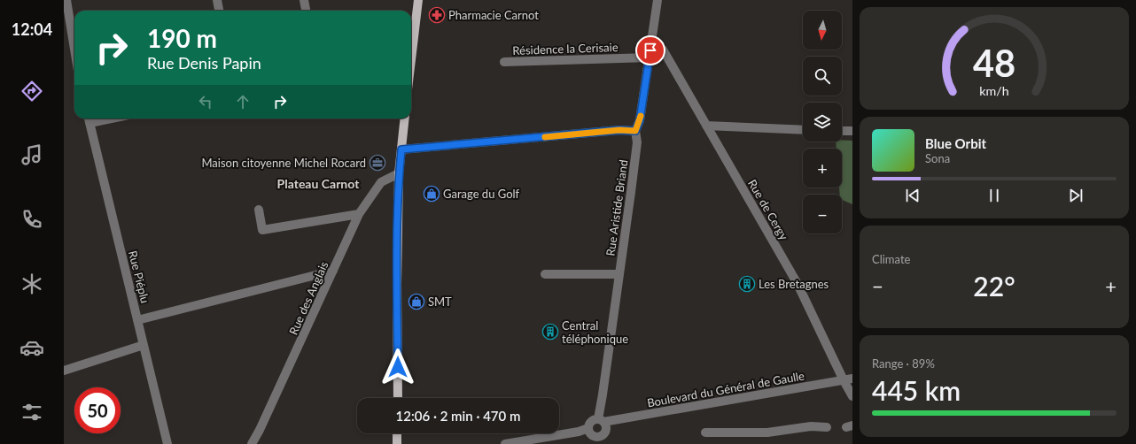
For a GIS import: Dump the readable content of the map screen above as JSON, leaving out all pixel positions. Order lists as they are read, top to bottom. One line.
{"streets":{"street":["Résidence la Cerisaie","Rue Aristide Briand","Rue de Cergy","Rue Piéplu","Rue des Anglais","Boulevard du Général de Gaulle"]},"crossings":[["Résidence la Cerisaie","Rue Aristide Briand"],["Rue Aristide Briand","Rue de Cergy"],["Rue Aristide Briand","Boulevard du Général de Gaulle"],["Rue de Cergy","Boulevard du Général de Gaulle"]],"districts":["Plateau Carnot"],"places":{"pharmacy":["Pharmacie Carnot"],"office":["Maison citoyenne Michel Rocard"],"shop":["Garage du Golf","SMT"],"building":["Les Bretagnes","Central téléphonique"]},"north":"bottom","page":{"tabs":"12:04","map_buttons":["+","−"],"turn":["190 m","Rue Denis Papin"],"song":["Blue Orbit","Sona"],"tile":["Climate",["Range · 89%","445 km"]],"heat":["−","22°","+"],"limit":"50","trip":"12:06 · 2 min · 470 m","gauge":["48","km/h"]}}
